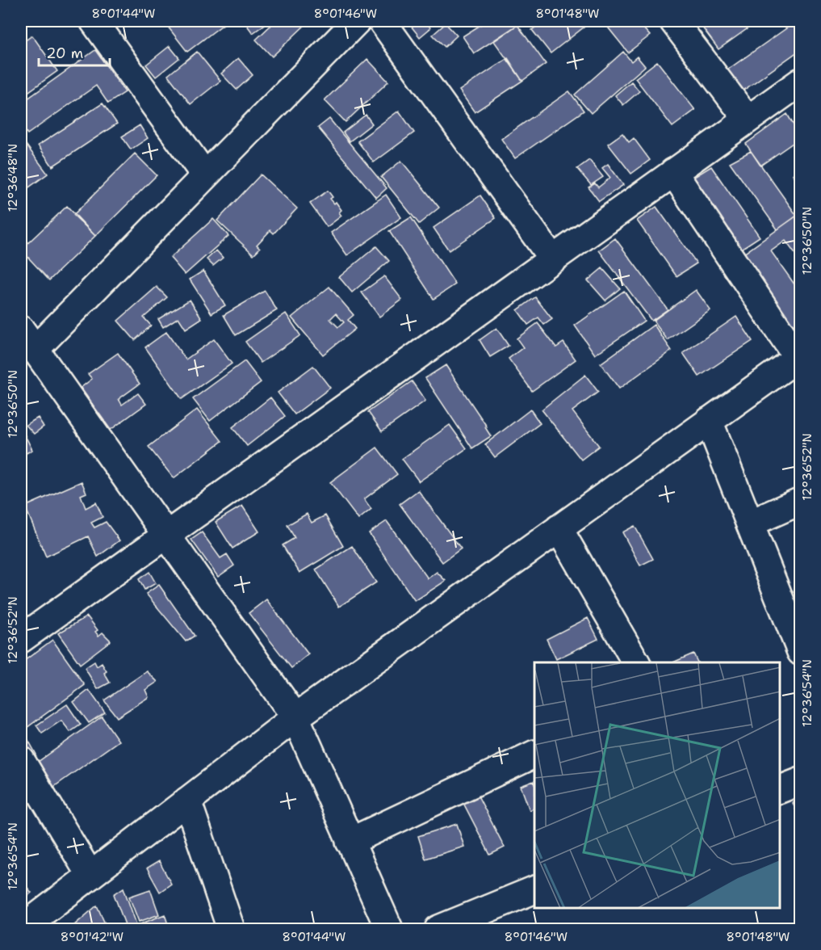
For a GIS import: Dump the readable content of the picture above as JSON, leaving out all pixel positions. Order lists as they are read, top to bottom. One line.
{"scale_bar":"20 m","coordinates":["8°01'44\"W","8°01'46\"W","8°01'48\"W","12°36'48\"N","12°36'50\"N","12°36'52\"N","12°36'54\"N","8°01'42\"W"]}
